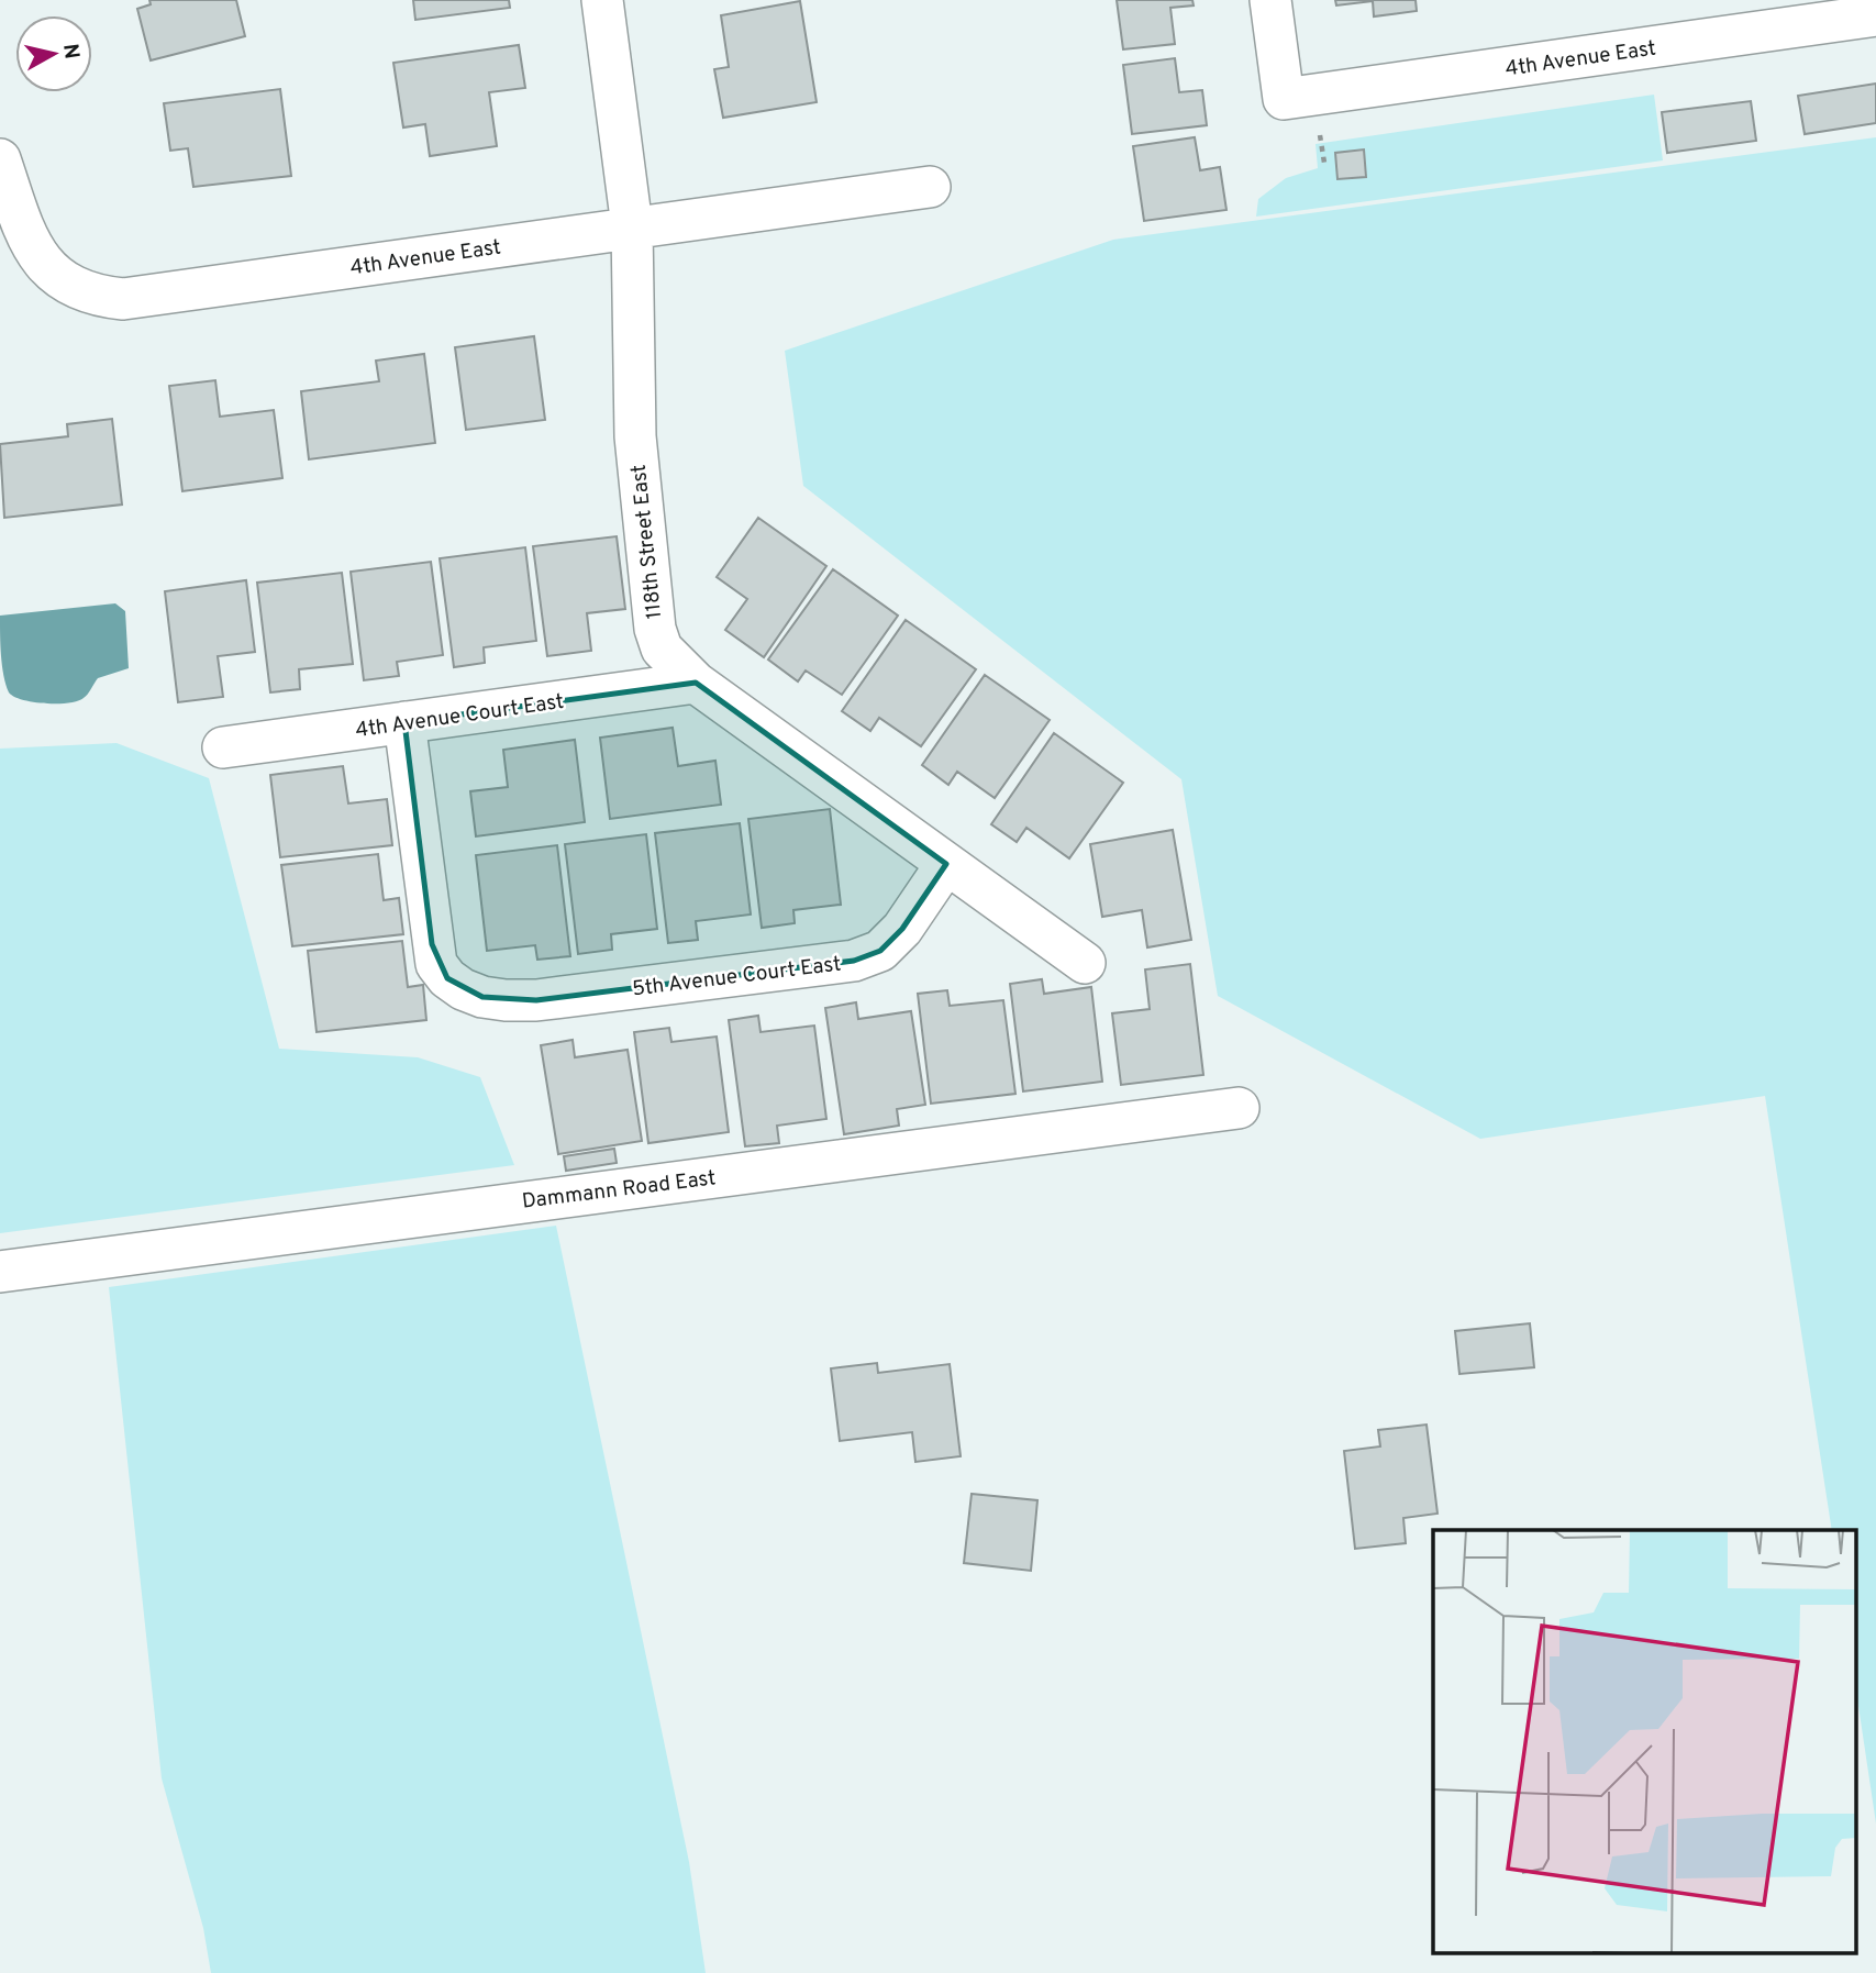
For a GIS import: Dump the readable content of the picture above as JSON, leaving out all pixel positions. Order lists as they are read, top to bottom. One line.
{"streets":{"street":["4th Avenue East","118th Street East","4th Avenue Court East","5th Avenue Court East","Dammann Road East"]},"crossings":[["4th Avenue East","118th Street East"],["118th Street East","4th Avenue Court East"],["118th Street East","5th Avenue Court East"],["4th Avenue Court East","5th Avenue Court East"]],"north":"right"}
